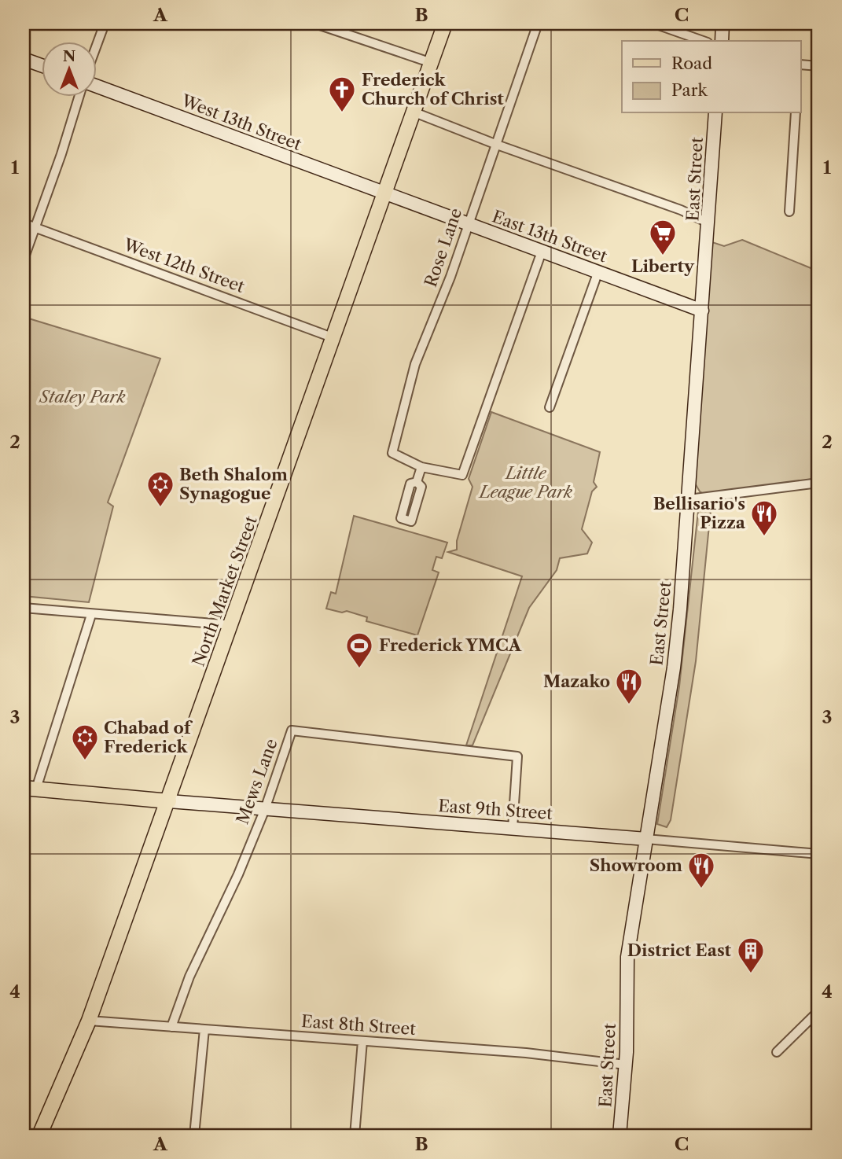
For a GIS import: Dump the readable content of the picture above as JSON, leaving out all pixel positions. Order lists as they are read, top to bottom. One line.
{"streets":{"main road":["North Market Street"],"street":["West 13th Street","East Street","East 13th Street","Rose Lane","West 12th Street","Mews Lane","East 9th Street","East 8th Street"]},"crossings":[["West 13th Street","East 13th Street"],["West 13th Street","North Market Street"],["East Street","East 13th Street"],["East Street","East 9th Street"],["East Street","East 8th Street"],["East 13th Street","Rose Lane"],["East 13th Street","North Market Street"],["West 12th Street","North Market Street"],["North Market Street","East 9th Street"],["North Market Street","East 8th Street"],["Mews Lane","East 9th Street"],["Mews Lane","East 8th Street"]],"parks":["Staley Park","Little League Park"],"places":{"church":["Frederick Church of Christ"],"supermarket":["Liberty"],"synagogue":["Beth Shalom Synagogue","Chabad of Frederick"],"restaurant":["Bellisario's Pizza","Mazako","Showroom"],"sports":["Frederick YMCA"],"building":["District East"]},"legend":["Road","Park"],"north":"top","grid":{"columns":["A","B","C"],"rows":["1","2","3","4"]}}
